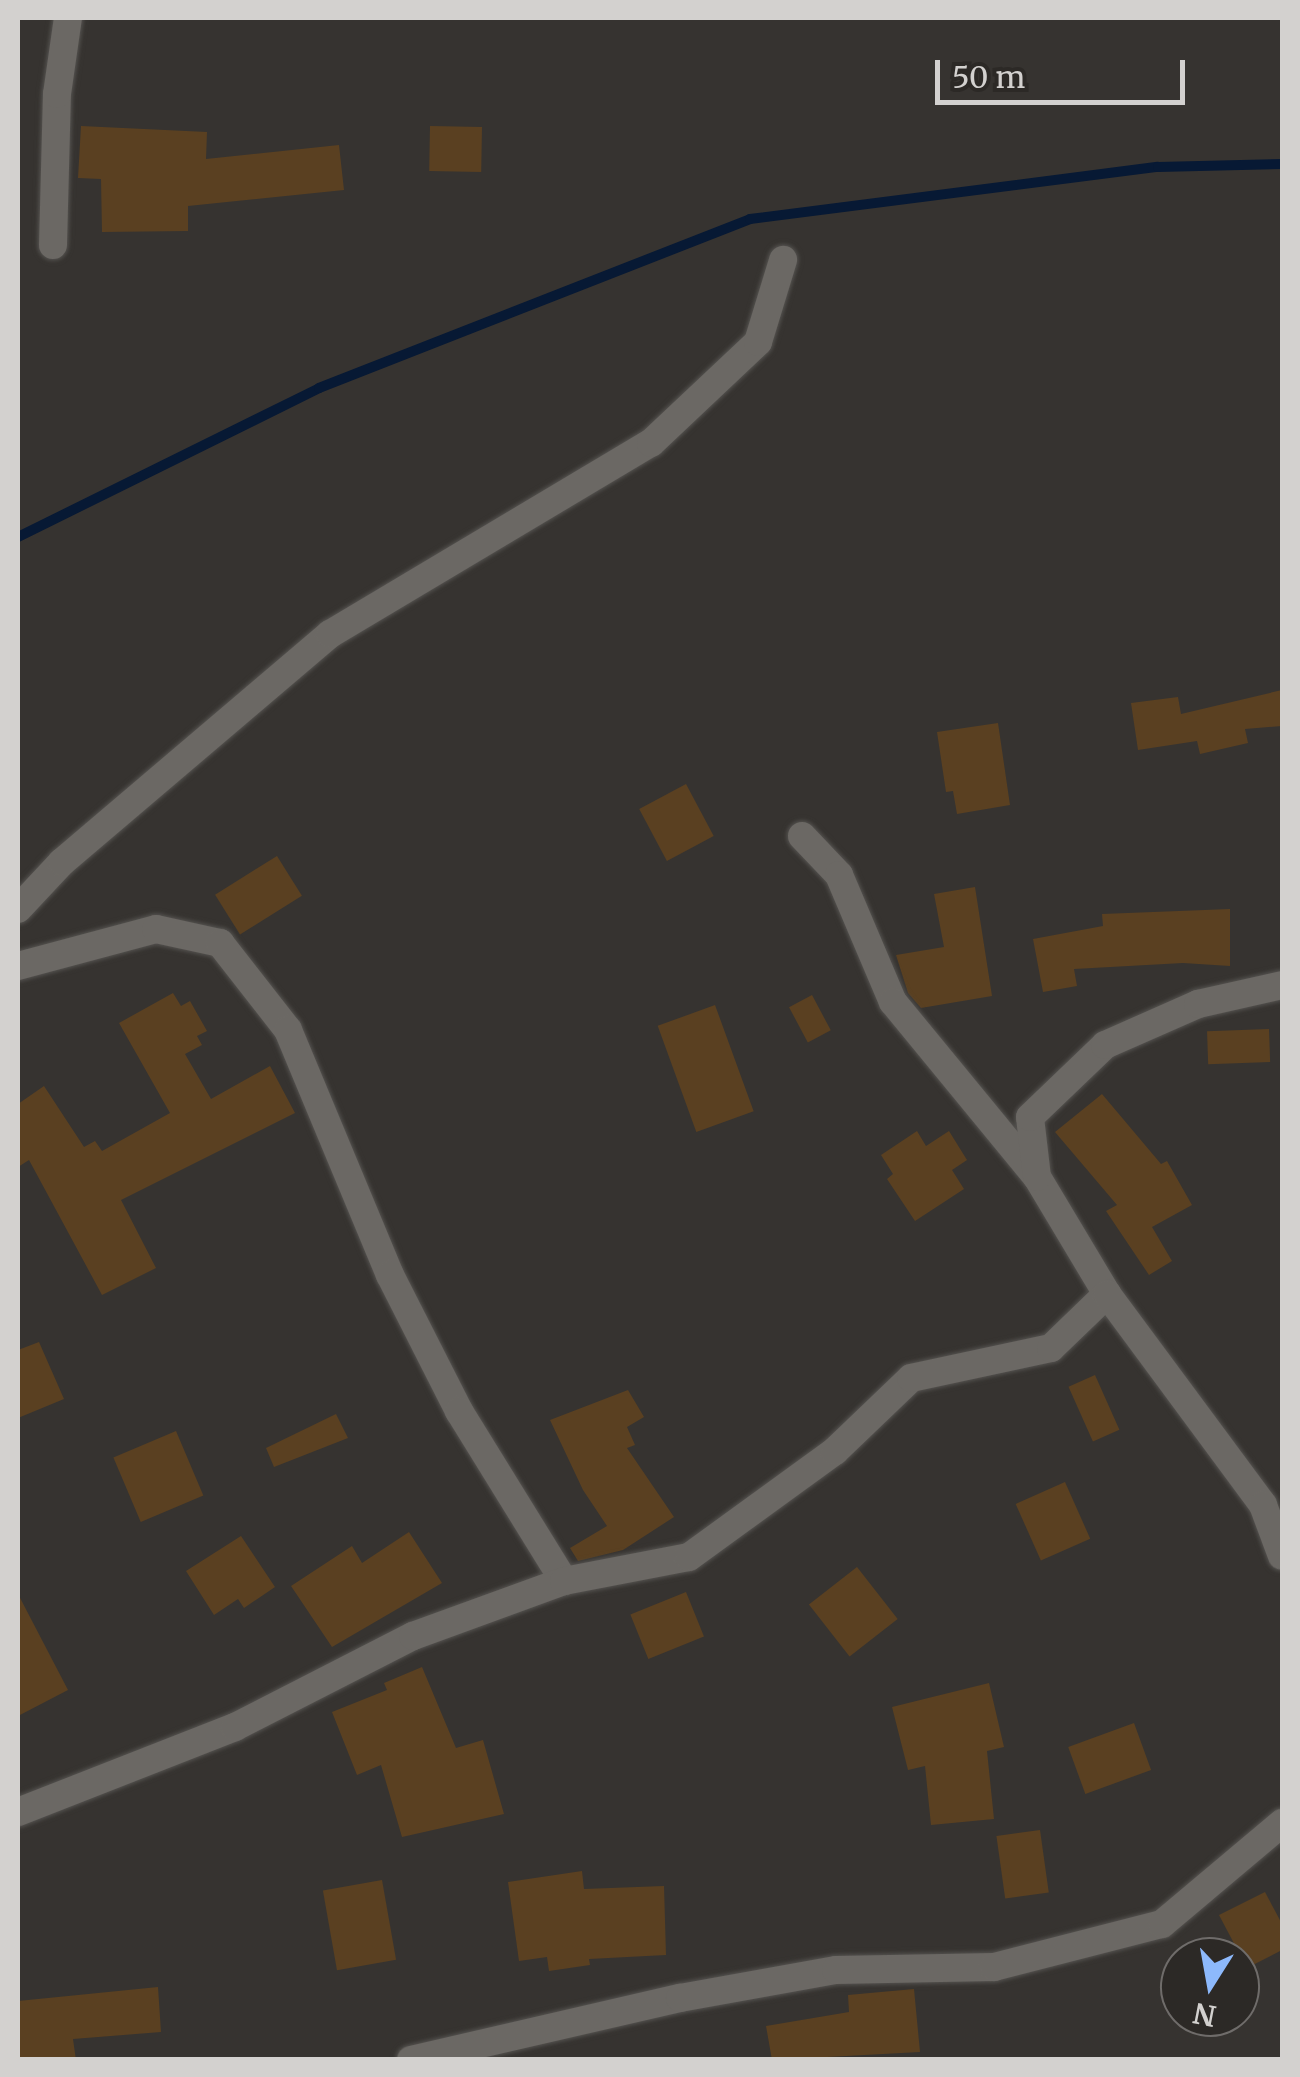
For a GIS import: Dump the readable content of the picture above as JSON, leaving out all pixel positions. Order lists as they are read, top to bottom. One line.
{"scale_bar":"50 m","north":"bottom"}
